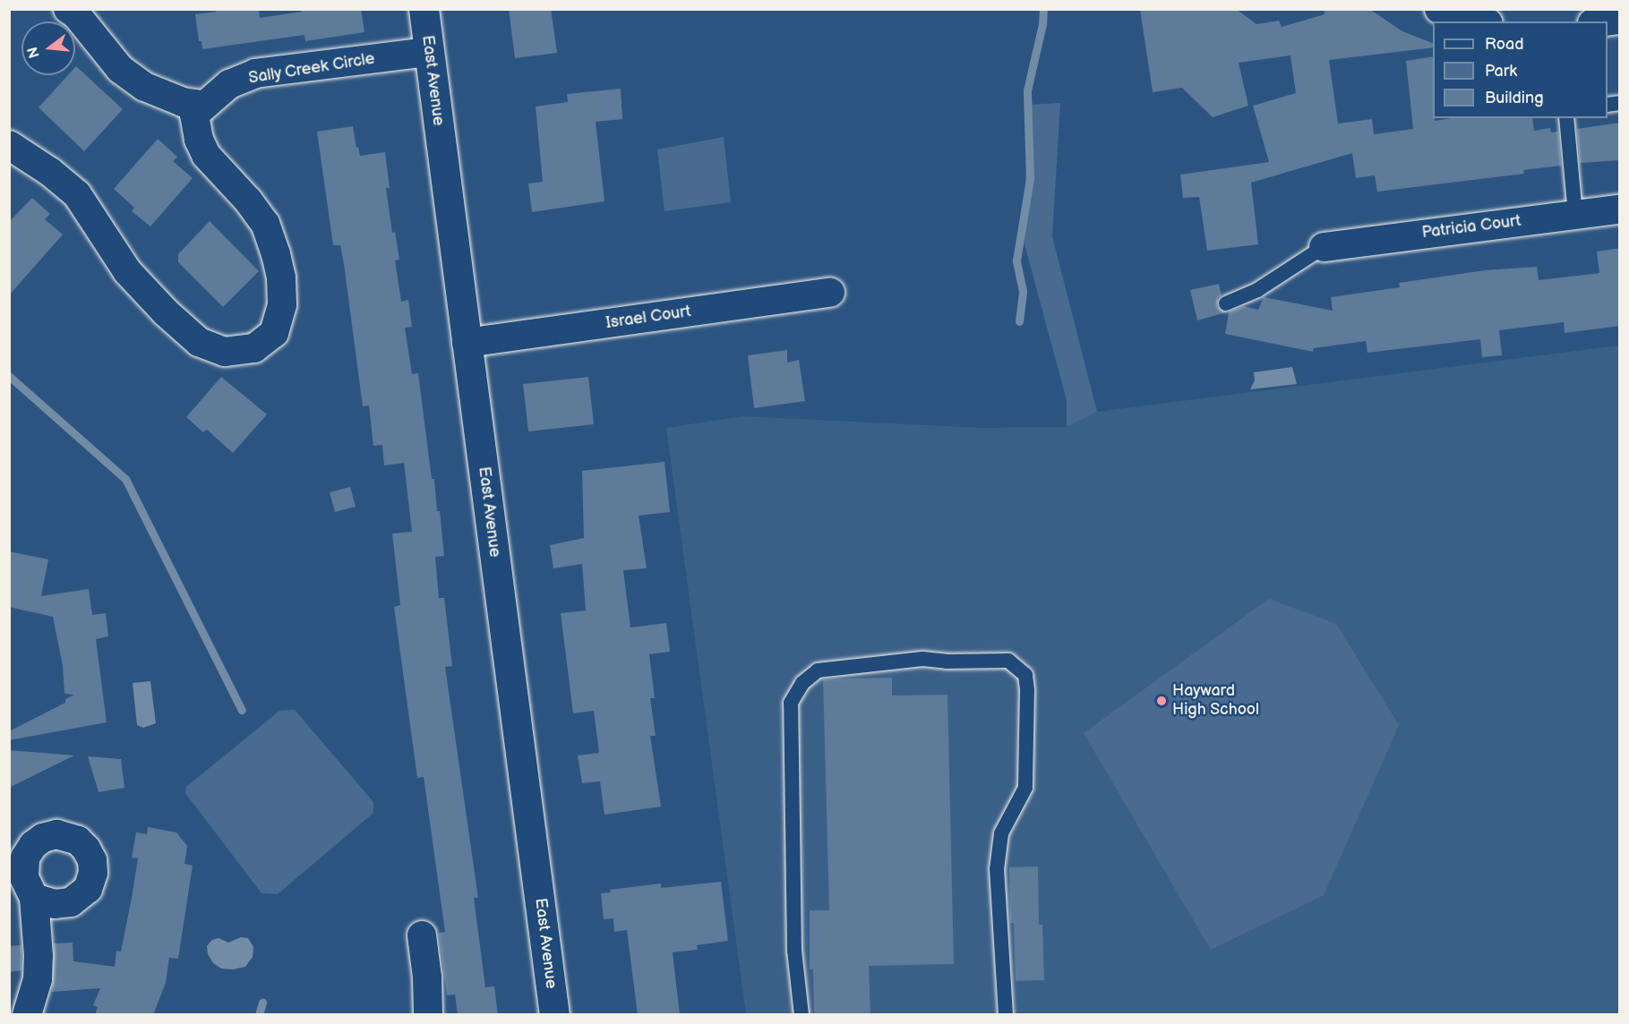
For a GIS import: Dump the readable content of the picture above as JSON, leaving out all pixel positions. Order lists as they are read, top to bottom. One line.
{"streets":{"street":["Sally Creek Circle","East Avenue","Patricia Court","Israel Court"]},"crossings":[["Sally Creek Circle","East Avenue"],["East Avenue","Israel Court"]],"places":["Hayward High School"],"legend":["Road","Park","Building"],"north":"left"}
